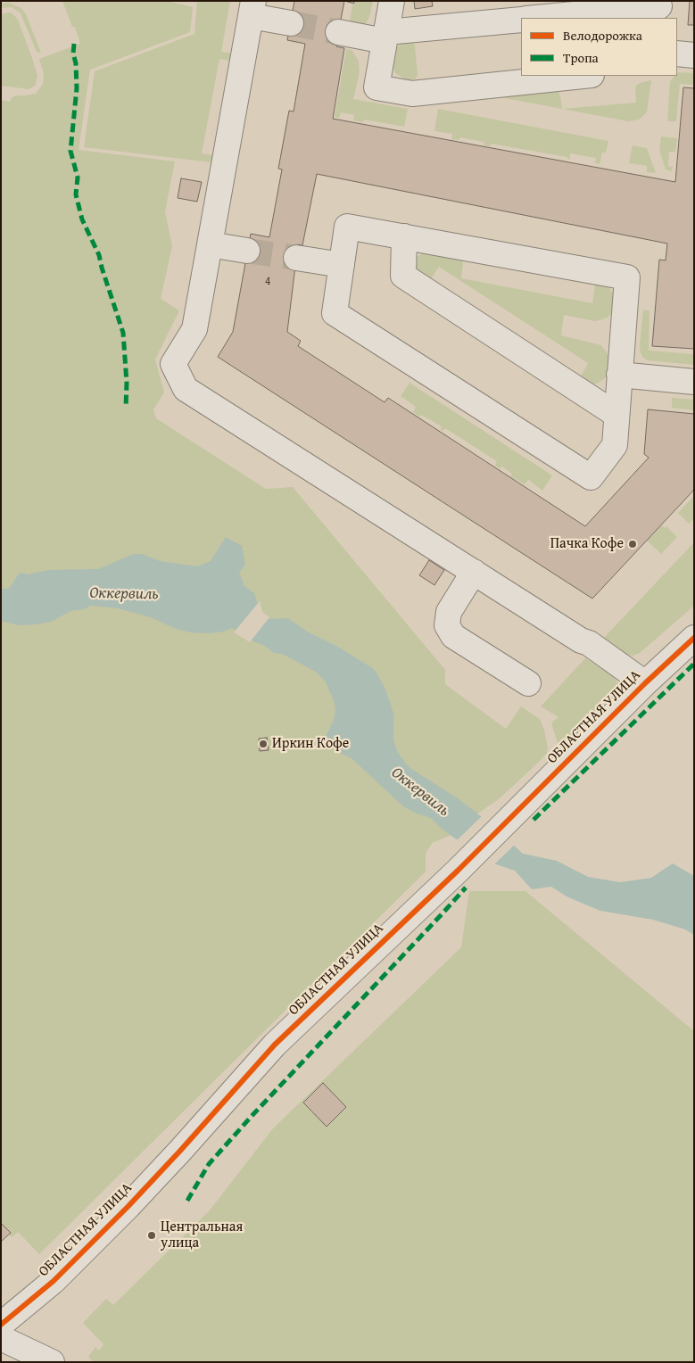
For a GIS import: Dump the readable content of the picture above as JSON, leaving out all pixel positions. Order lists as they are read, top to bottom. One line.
{"streets":{"street":["ОБЛАСТНАЯ УЛИЦА"]},"water":["Оккервиль"],"places":["Пачка Кофе","Иркин Кофе","Центральная улица"],"house_numbers":["4"],"legend":["Велодорожка","Тропа"]}
